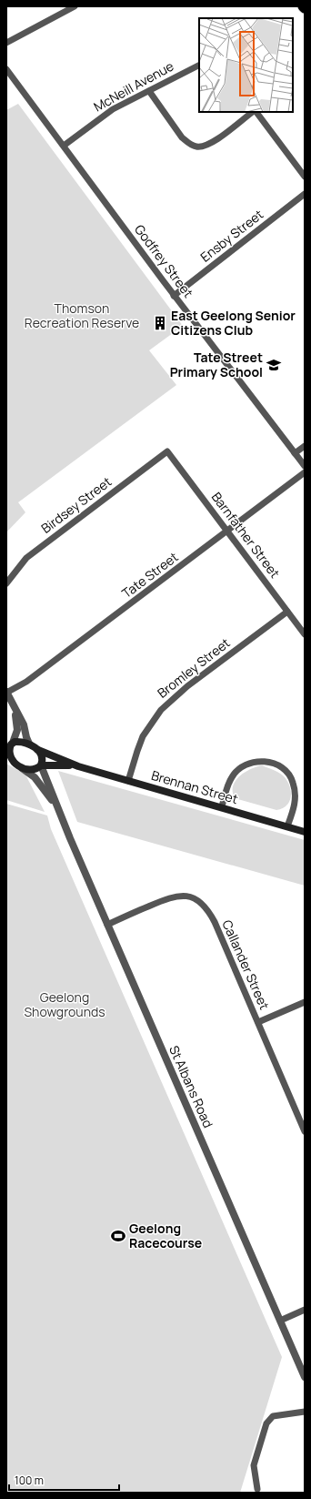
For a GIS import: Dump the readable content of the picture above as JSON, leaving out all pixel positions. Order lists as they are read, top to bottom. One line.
{"streets":{"main road":["Brennan Street"],"street":["McNeill Avenue","Ensby Street","Godfrey Street","Birdsey Street","Barnfather Street","Tate Street","Bromley Street","Callander Street","St Albans Road"]},"crossings":[["McNeill Avenue","Godfrey Street"],["Ensby Street","Godfrey Street"],["Birdsey Street","Barnfather Street"],["Barnfather Street","Tate Street"],["Barnfather Street","Bromley Street"],["Bromley Street","Brennan Street"],["Brennan Street","St Albans Road"],["Callander Street","St Albans Road"]],"parks":["Thomson Recreation Reserve","Geelong Showgrounds"],"places":{"building":["East Geelong Senior Citizens Club"],"school or university":["Tate Street Primary School"],"sports":["Geelong Racecourse"]},"scale_bar":"100 m"}
